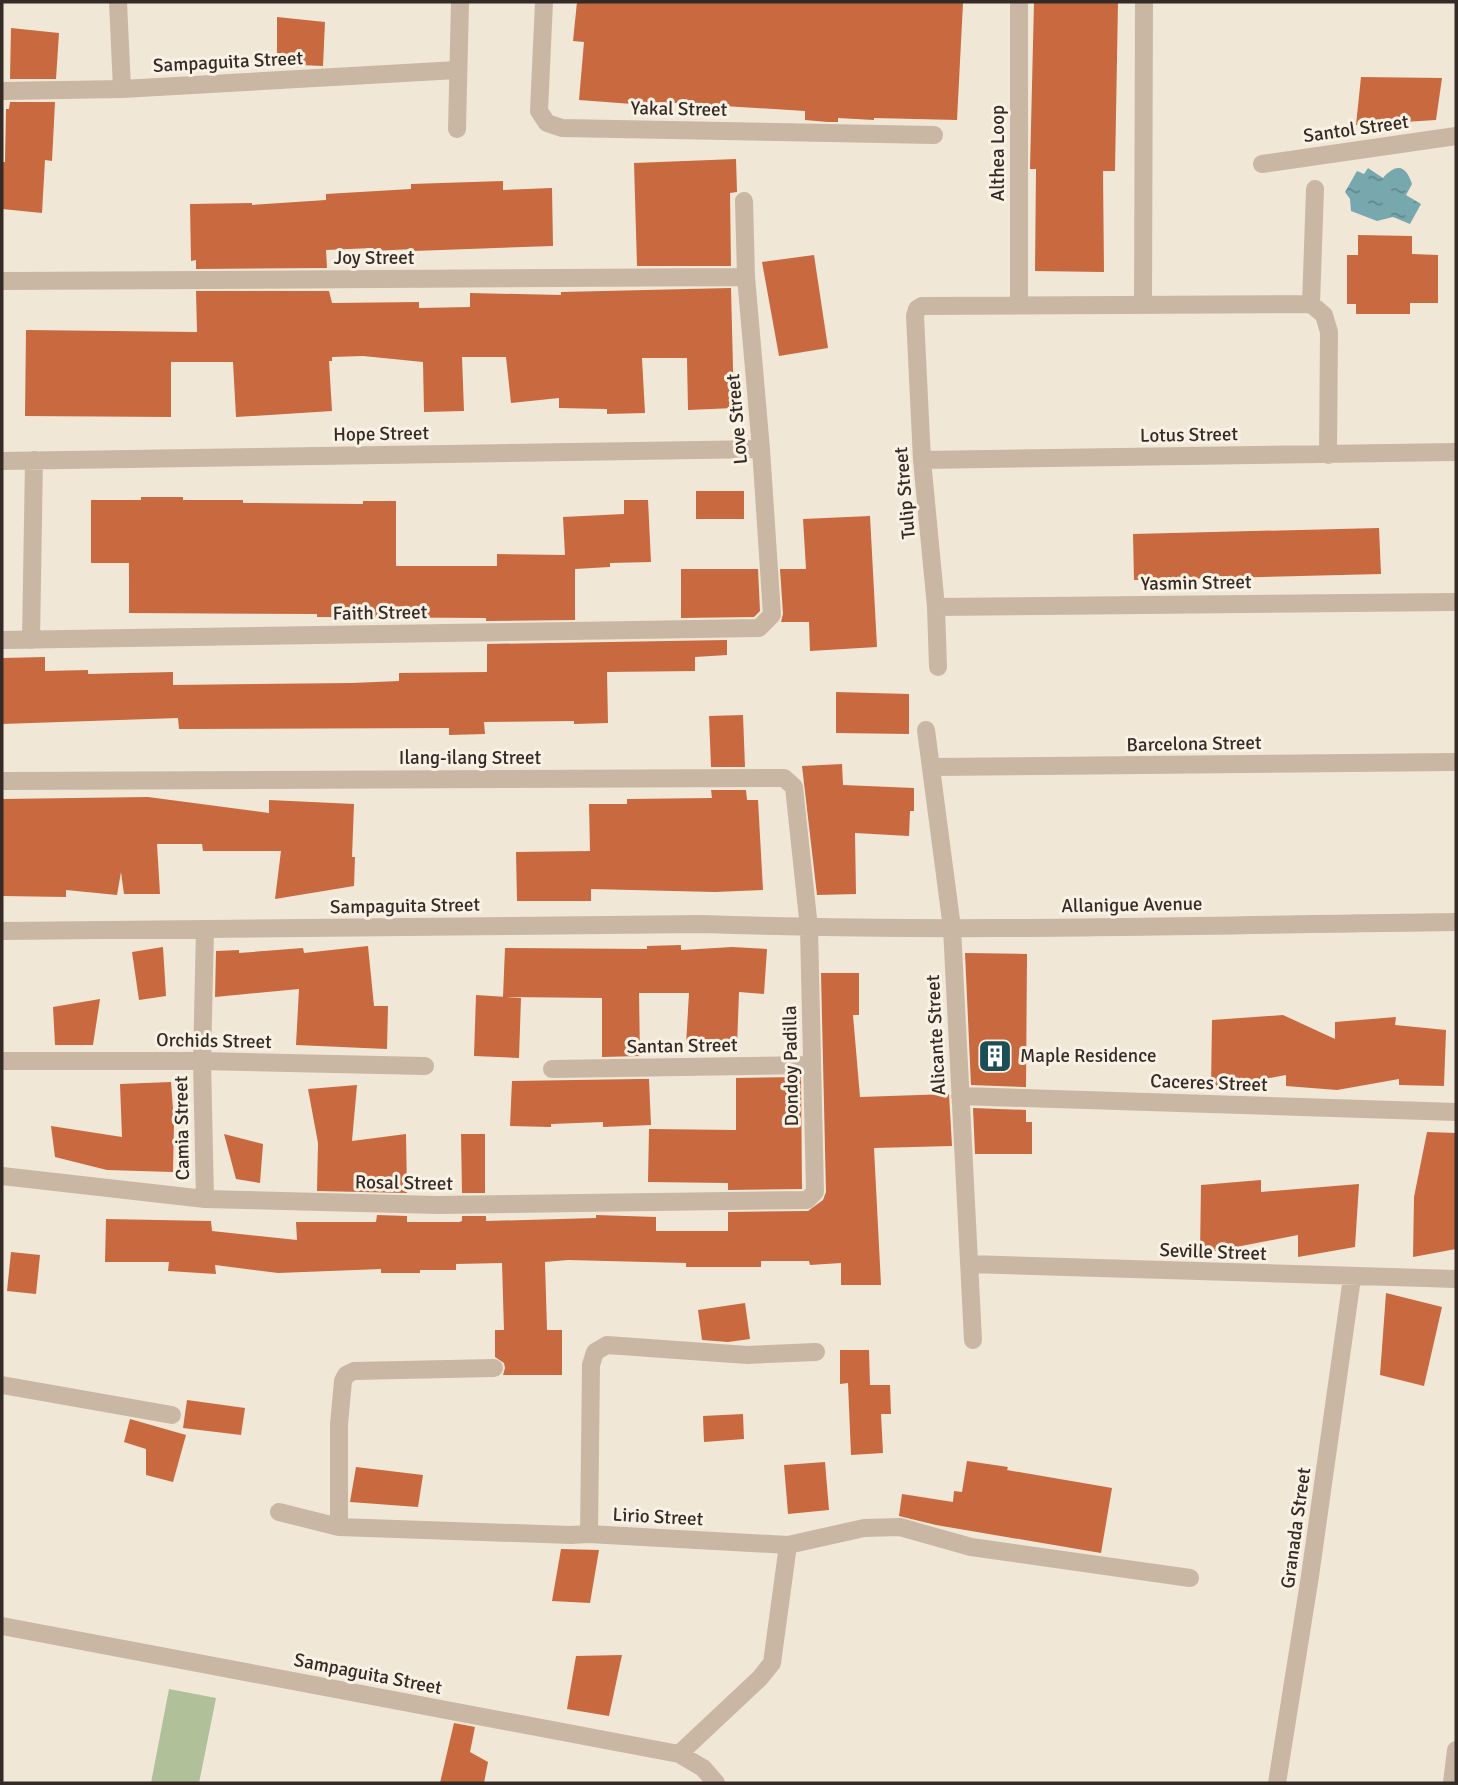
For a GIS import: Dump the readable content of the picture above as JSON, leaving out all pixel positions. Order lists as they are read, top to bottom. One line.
{"streets":{"street":["Sampaguita Street","Yakal Street","Santol Street","Althea Loop","Joy Street","Love Street","Hope Street","Lotus Street","Tulip Street","Yasmin Street","Faith Street","Barcelona Street","Ilang-ilang Street","Allanigue Avenue","Alicante Street","Orchids Street","Santan Street","Dondoy Padilla","Caceres Street","Camia Street","Rosal Street","Seville Street","Lirio Street","Granada Street"]},"crossings":[["Sampaguita Street","Ilang-ilang Street"],["Sampaguita Street","Allanigue Avenue"],["Sampaguita Street","Dondoy Padilla"],["Sampaguita Street","Camia Street"],["Althea Loop","Tulip Street"],["Joy Street","Love Street"],["Love Street","Hope Street"],["Love Street","Faith Street"],["Lotus Street","Tulip Street"],["Tulip Street","Yasmin Street"],["Barcelona Street","Alicante Street"],["Ilang-ilang Street","Allanigue Avenue"],["Ilang-ilang Street","Dondoy Padilla"],["Allanigue Avenue","Alicante Street"],["Allanigue Avenue","Dondoy Padilla"],["Alicante Street","Caceres Street"],["Alicante Street","Seville Street"],["Orchids Street","Camia Street"],["Santan Street","Dondoy Padilla"],["Dondoy Padilla","Rosal Street"],["Camia Street","Rosal Street"],["Seville Street","Granada Street"]],"places":{"building":["Maple Residence"]}}
